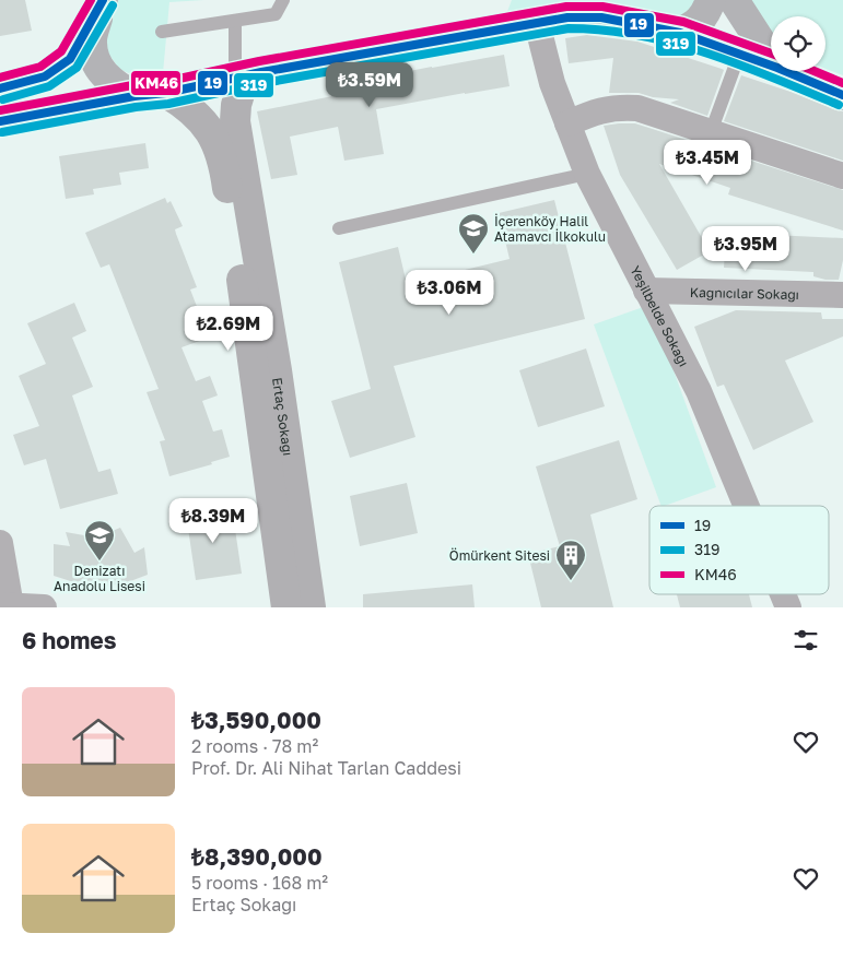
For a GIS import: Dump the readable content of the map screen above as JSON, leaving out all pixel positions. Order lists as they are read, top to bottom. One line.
{"streets":{"street":["Kağnıcılar Sokağı","Yeşilbelde Sokağı","Ertaç Sokağı"]},"crossings":[["Kağnıcılar Sokağı","Yeşilbelde Sokağı"]],"places":{"school or university":["İçerenköy Halil Atamavcı İlkokulu","Denizatı Anadolu Lisesi"],"building":["Ömürkent Sitesi"]},"lines":["transit line 19","transit line KM46","transit line 319"],"legend":["19","319","KM46"],"page":{"price":["₺3.59M","₺3.45M","₺3.95M","₺3.06M","₺2.69M","₺8.39M"],"heading":"6 homes","list":[{"name":"₺3,590,000","note":"2 rooms · 78 m² · Prof. Dr. Ali Nihat Tarlan Caddesi"},{"name":"₺8,390,000","note":"5 rooms · 168 m² · Ertaç Sokağı"}]}}
